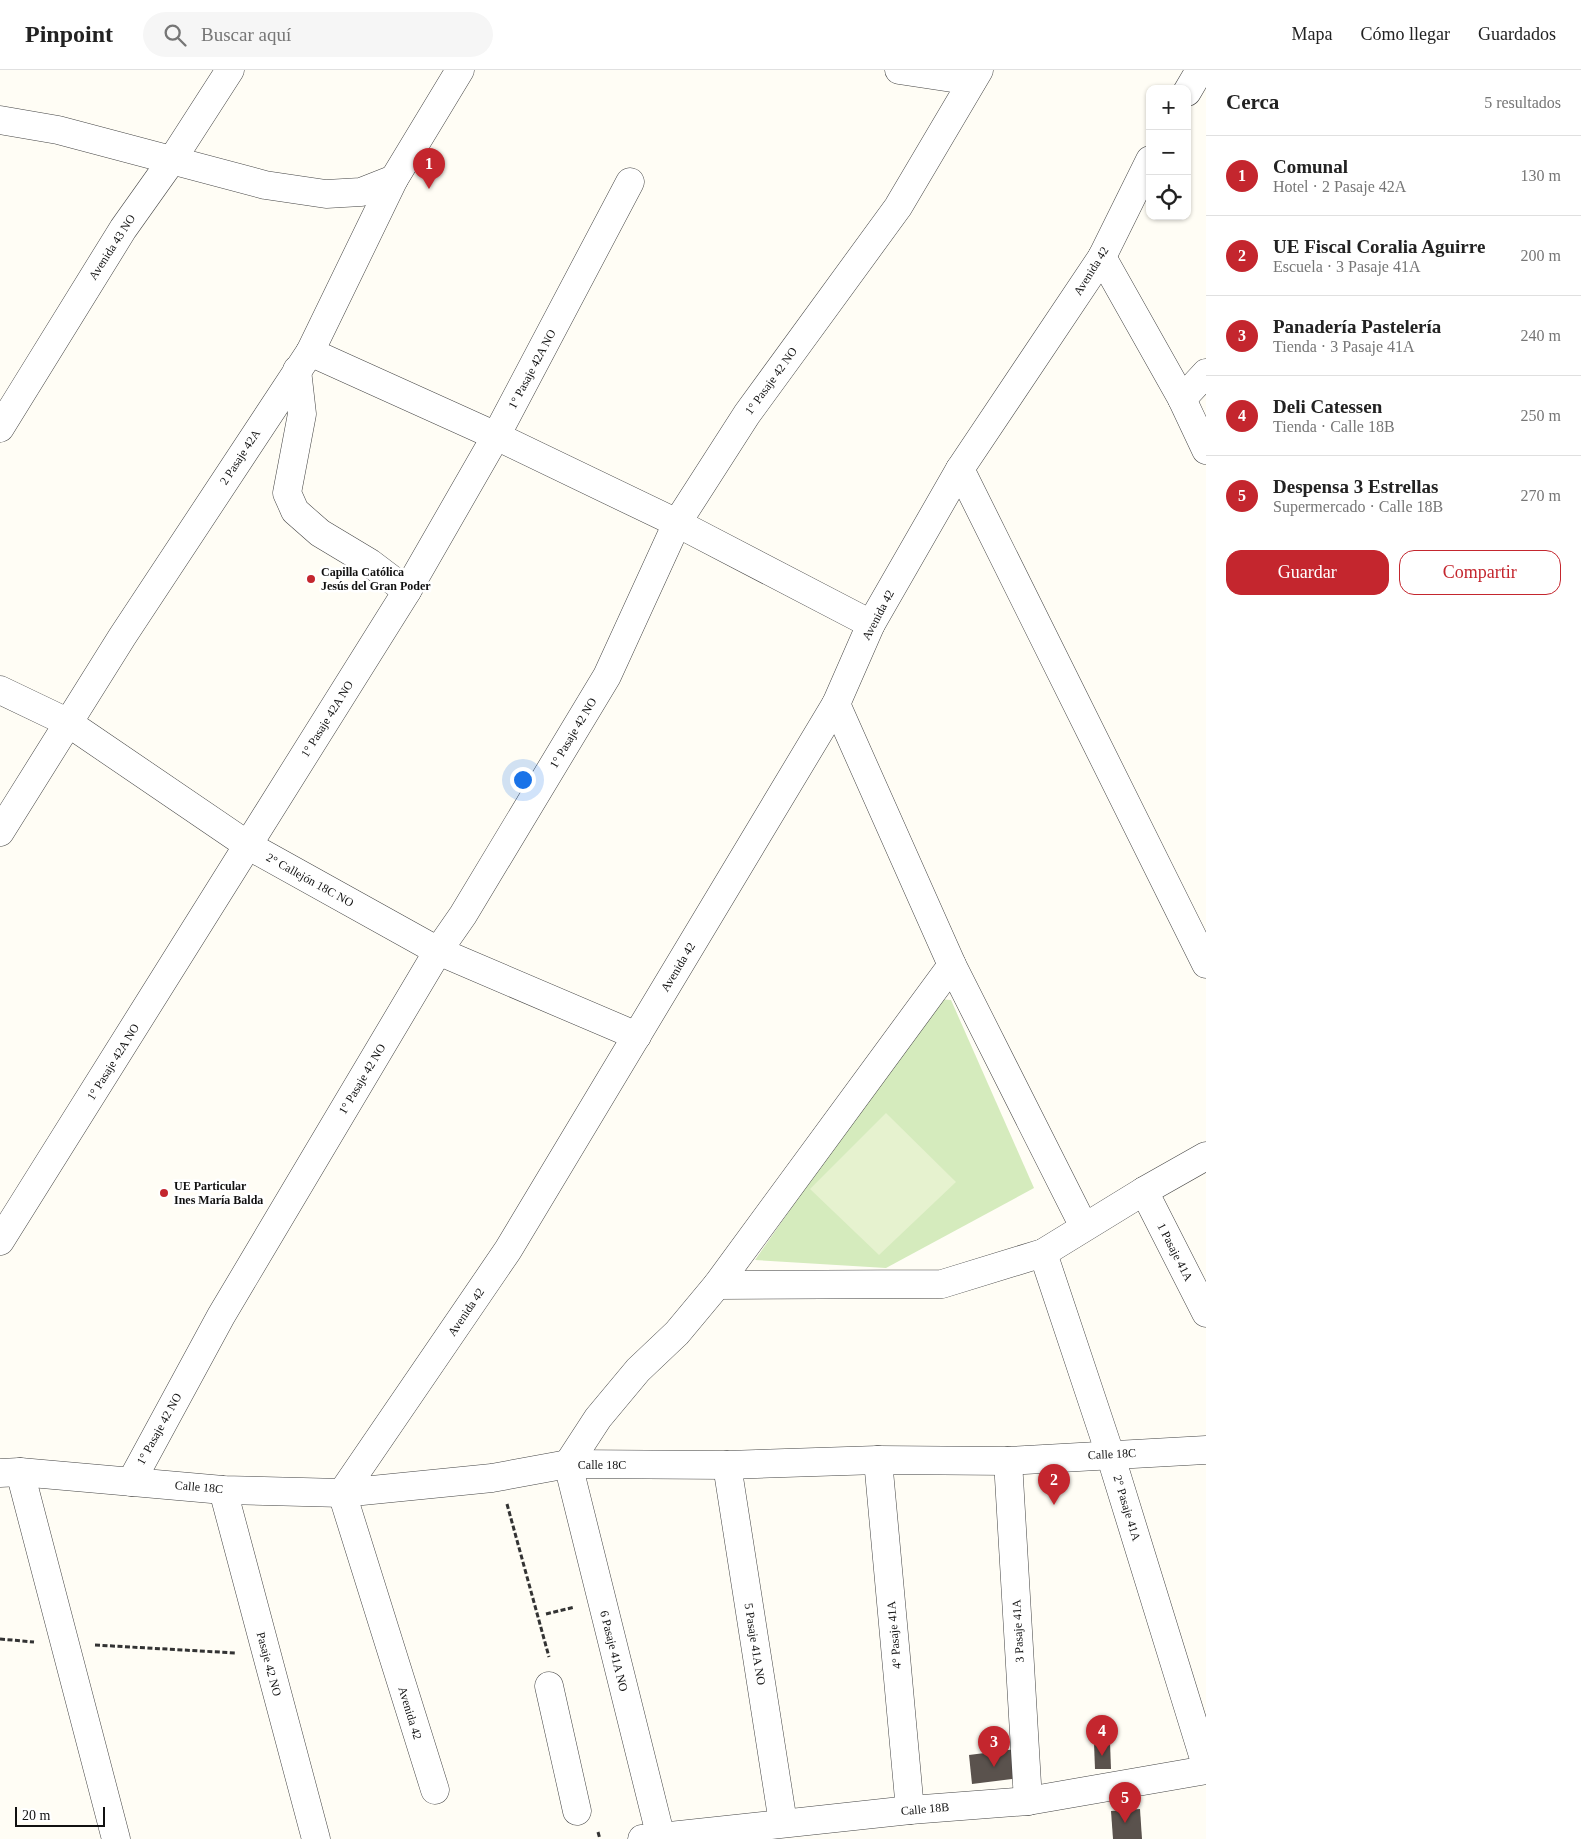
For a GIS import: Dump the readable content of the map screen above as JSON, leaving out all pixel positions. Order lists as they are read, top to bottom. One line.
{"streets":{"street":["Avenida 43 NO","Avenida 42","1° Pasaje 42A NO","1° Pasaje 42 NO","2 Pasaje 42A","2° Callejón 18C NO","1 Pasaje 41A","Calle 18C","2° Pasaje 41A","3 Pasaje 41A","4° Pasaje 41A","5 Pasaje 41A NO","6 Pasaje 41A NO","Pasaje 42 NO","Calle 18B"]},"crossings":[["Avenida 42","2° Callejón 18C NO"],["Avenida 42","Calle 18C"],["1° Pasaje 42A NO","2° Callejón 18C NO"],["1° Pasaje 42 NO","2° Callejón 18C NO"],["1° Pasaje 42 NO","Calle 18C"],["2 Pasaje 42A","2° Callejón 18C NO"],["Calle 18C","2° Pasaje 41A"],["Calle 18C","3 Pasaje 41A"],["Calle 18C","4° Pasaje 41A"],["Calle 18C","5 Pasaje 41A NO"],["Calle 18C","6 Pasaje 41A NO"],["Calle 18C","Pasaje 42 NO"],["3 Pasaje 41A","Calle 18B"],["4° Pasaje 41A","Calle 18B"],["5 Pasaje 41A NO","Calle 18B"],["6 Pasaje 41A NO","Calle 18B"]],"places":["Capilla Católica Jesús del Gran Poder","UE Particular Ines María Balda"],"scale_bar":"20 m","page":{"header":"Pinpoint","search":"Buscar aquí","nav":["Mapa","Cómo llegar","Guardados"],"heading":["Cerca","5 resultados"],"map_buttons":["+","−"],"list":[{"mark":"1","name":"Comunal","note":"Hotel · 2 Pasaje 42A","value":"130 m"},{"mark":"2","name":"UE Fiscal Coralia Aguirre","note":"Escuela · 3 Pasaje 41A","value":"200 m"},{"mark":"3","name":"Panadería Pastelería","note":"Tienda · 3 Pasaje 41A","value":"240 m"},{"mark":"4","name":"Deli Catessen","note":"Tienda · Calle 18B","value":"250 m"},{"mark":"5","name":"Despensa 3 Estrellas","note":"Supermercado · Calle 18B","value":"270 m"}],"pins":["1","2","4","3","5"],"buttons":["Guardar","Compartir"],"scale":"20 m"}}
